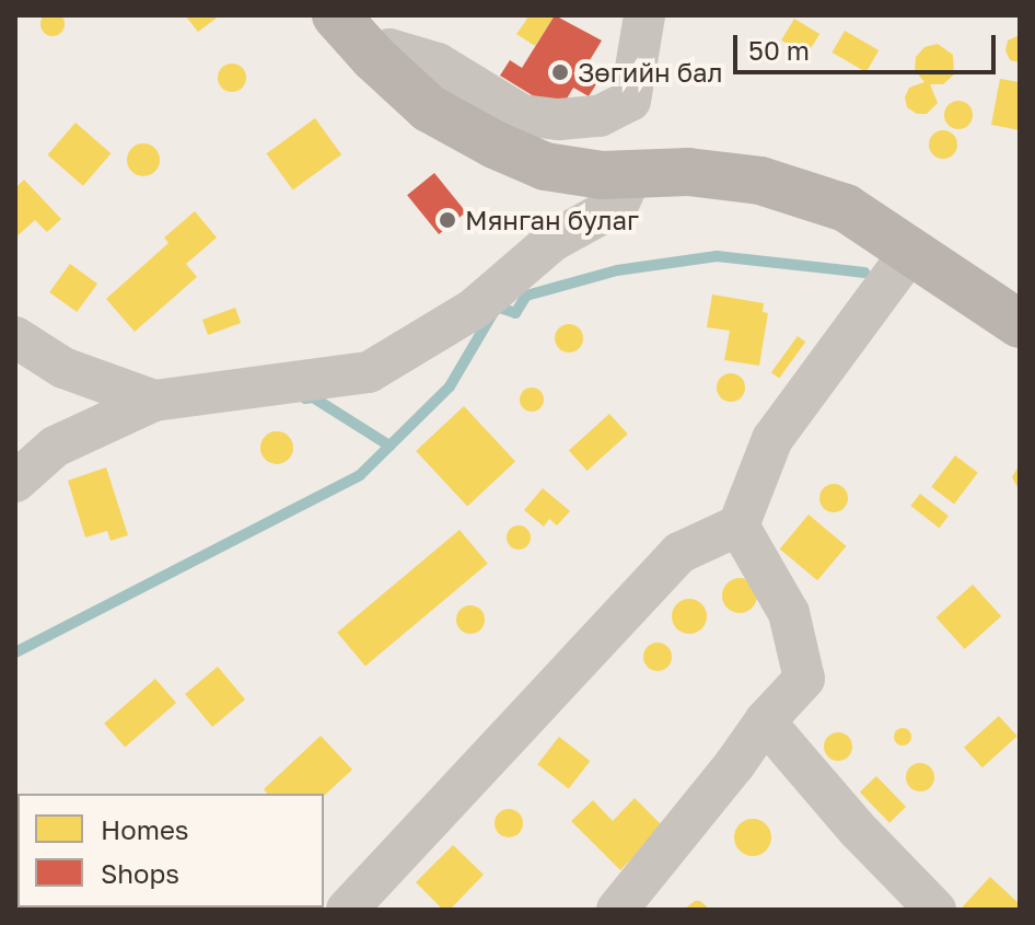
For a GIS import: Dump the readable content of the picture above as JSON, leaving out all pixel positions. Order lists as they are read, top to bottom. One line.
{"places":["Зөгийн бал","Мянган булаг"],"legend":["Homes","Shops"],"scale_bar":"50 m"}
